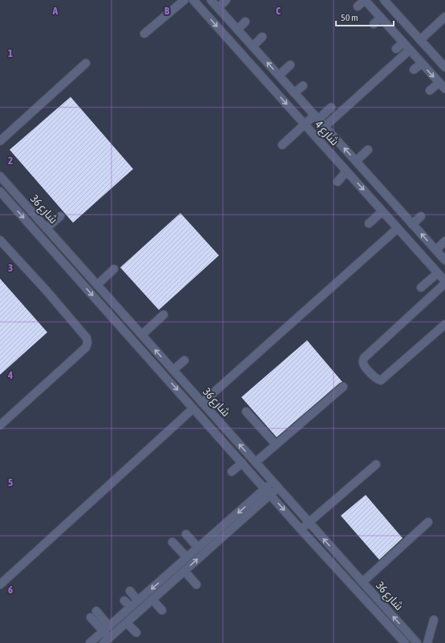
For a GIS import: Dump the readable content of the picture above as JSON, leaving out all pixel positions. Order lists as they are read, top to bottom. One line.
{"streets":{"lane":["شارع 4","شارع 36"]},"scale_bar":"50 m","grid":{"columns":["A","B","C"],"rows":["1","2","3","4","5","6"]}}
